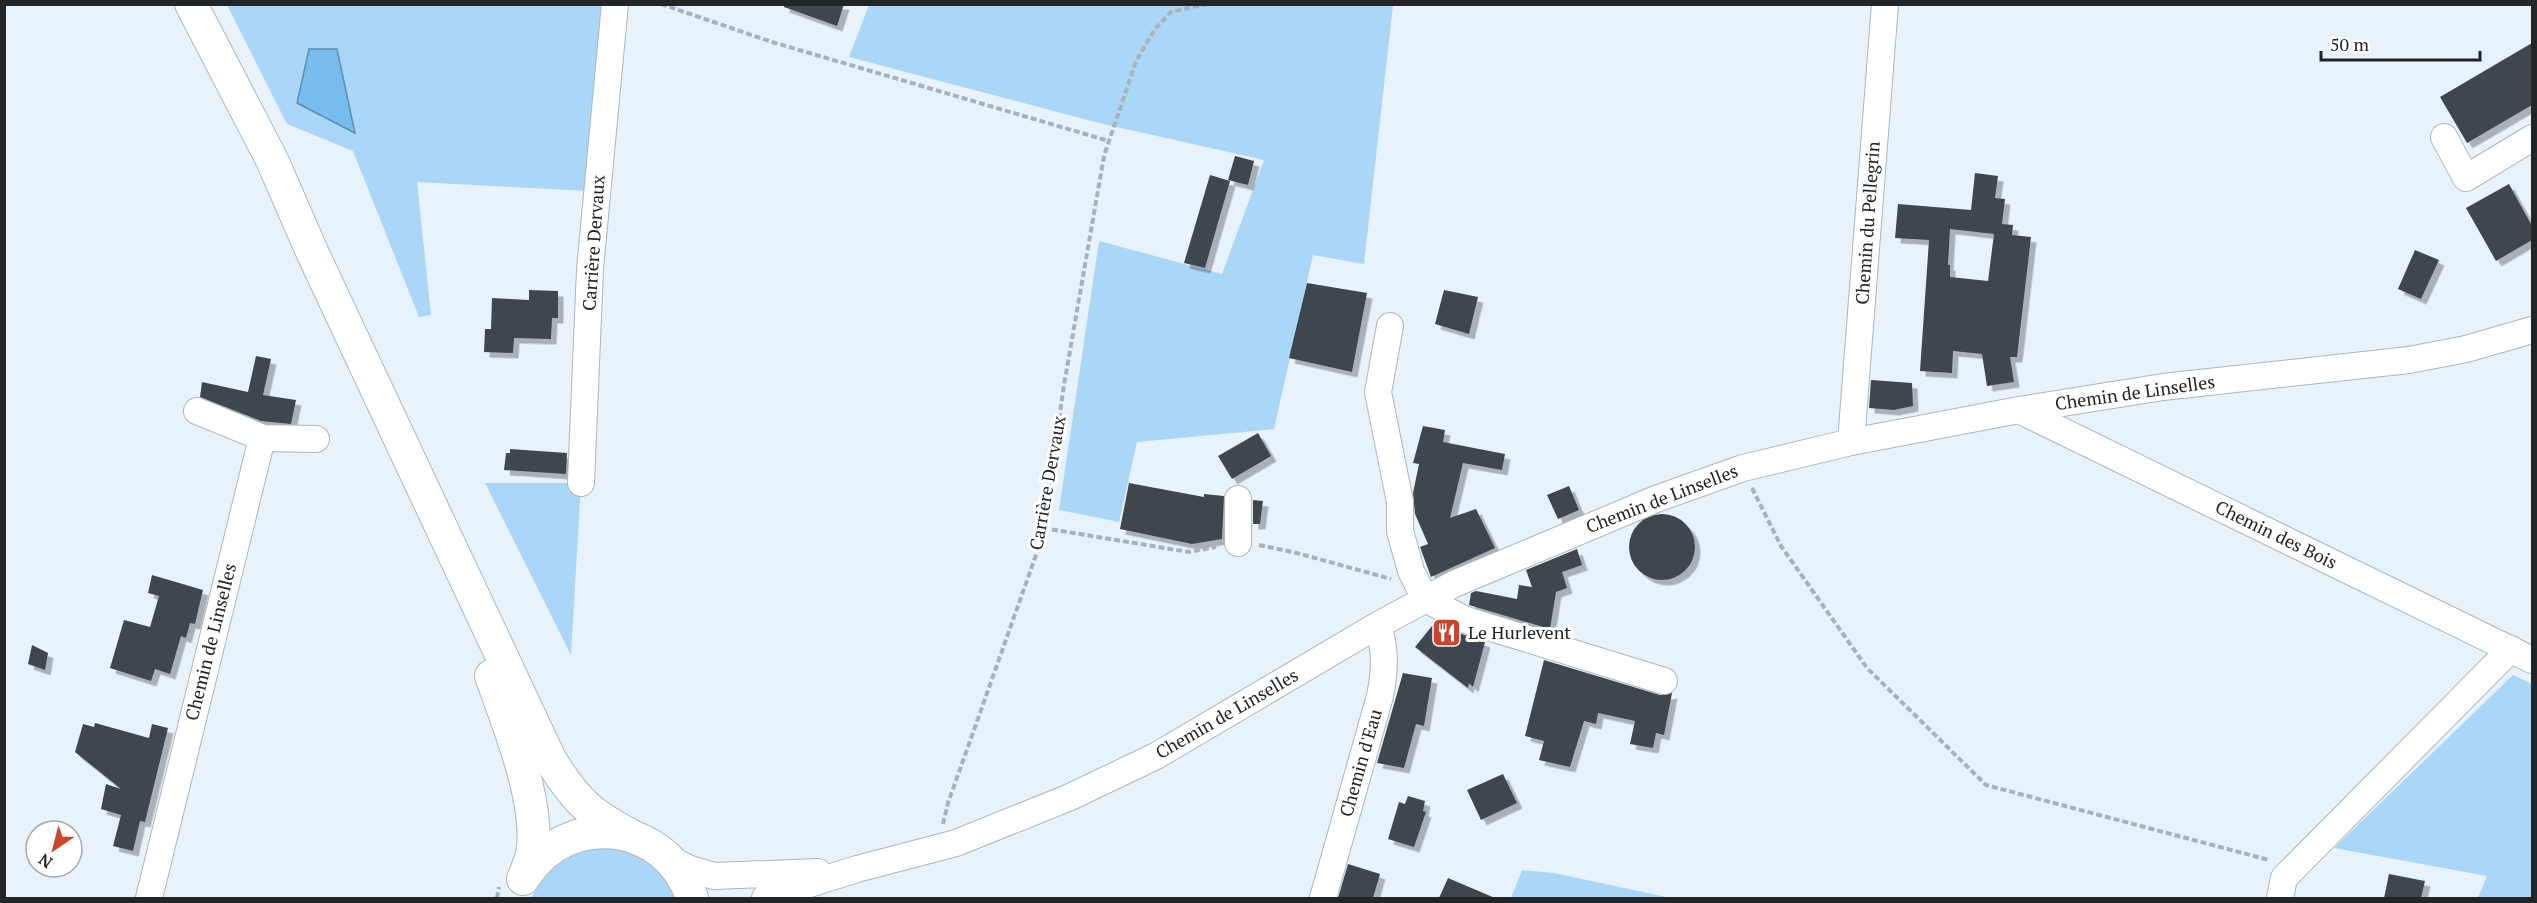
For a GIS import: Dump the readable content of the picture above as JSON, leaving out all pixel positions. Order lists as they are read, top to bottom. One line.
{"streets":{"street":["Chemin du Pellegrin","Carrière Dervaux","Chemin de Linselles","Chemin des Bois","Chemin d'Eau"]},"crossings":[["Chemin du Pellegrin","Chemin de Linselles"],["Carrière Dervaux","Chemin de Linselles"],["Chemin de Linselles","Chemin des Bois"],["Chemin de Linselles","Chemin d'Eau"]],"places":{"restaurant":["Le Hurlevent"]},"scale_bar":"50 m","north":"bottom left"}
